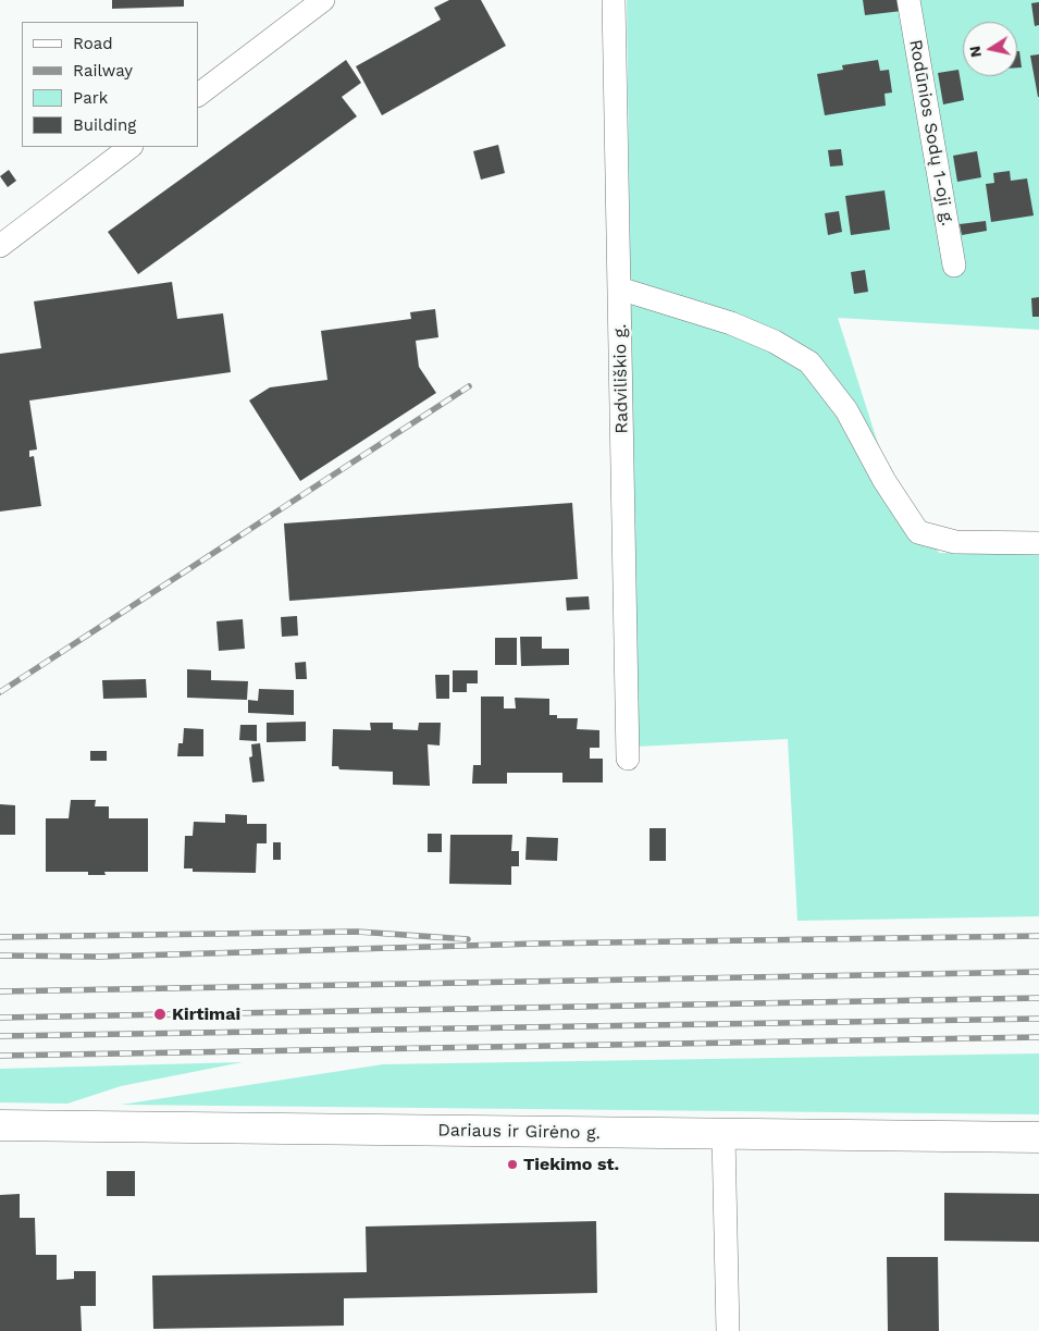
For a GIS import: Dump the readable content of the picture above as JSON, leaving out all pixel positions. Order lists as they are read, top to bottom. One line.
{"streets":{"street":["Rodūnios Sodų 1-oji g.","Radviliškio g.","Dariaus ir Girėno g."]},"places":["Kirtimai","Tiekimo st."],"legend":["Road","Railway","Park","Building"],"north":"left"}
